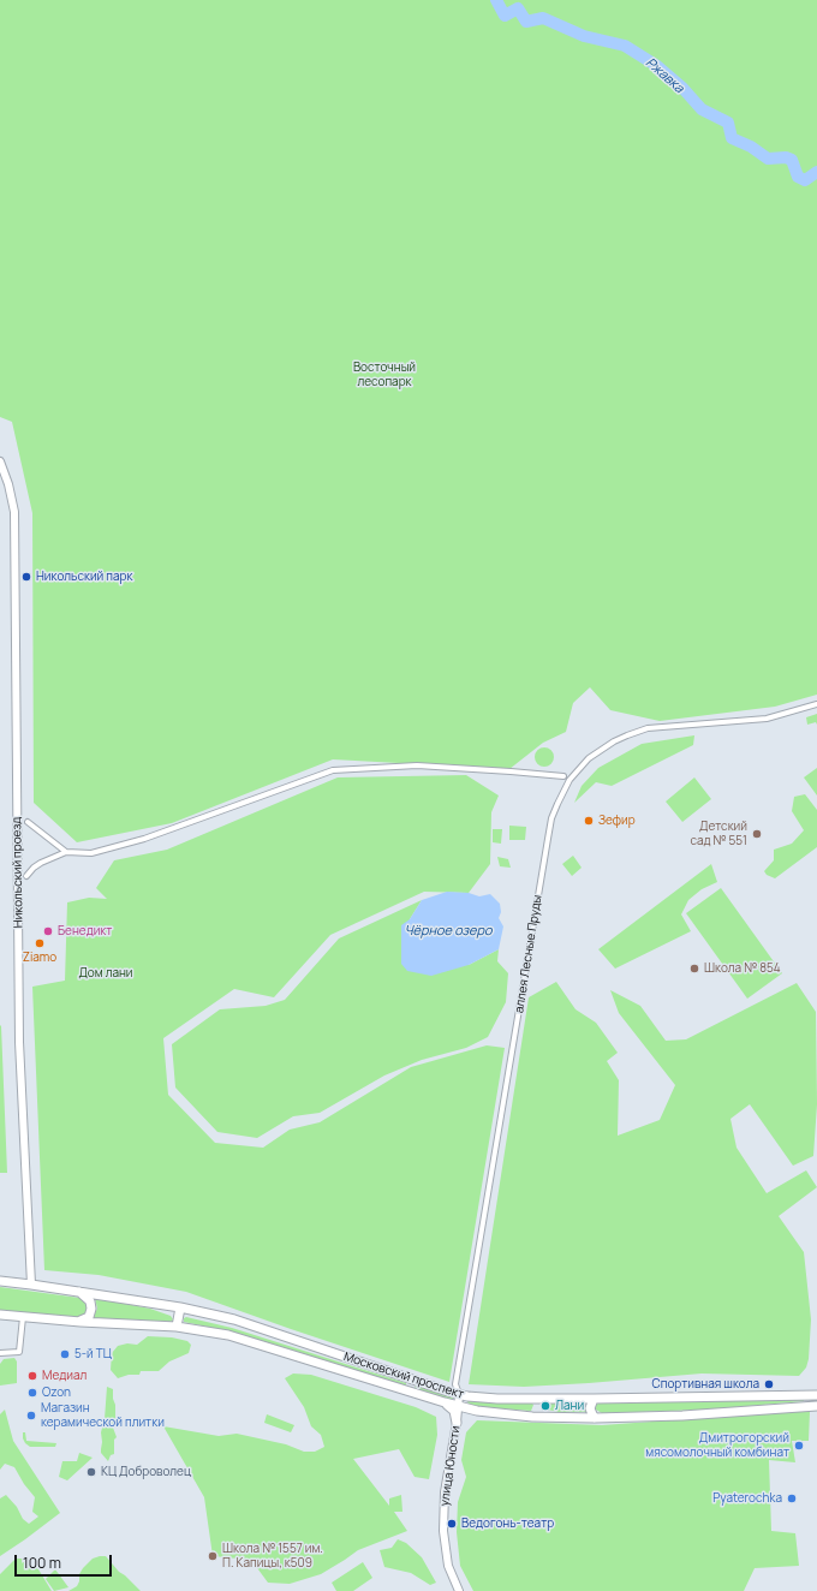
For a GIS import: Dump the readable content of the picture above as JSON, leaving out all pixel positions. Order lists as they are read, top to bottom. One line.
{"streets":{"main road":["Московский проспект"],"street":["Никольский проезд","аллея Лесные Пруды","улица Юности"]},"crossings":[["Никольский проезд","Московский проспект"],["аллея Лесные Пруды","Московский проспект"],["аллея Лесные Пруды","улица Юности"],["Московский проспект","улица Юности"]],"water":["Ржавка","Чёрное озеро"],"parks":["Восточный лесопарк","Дом лани"],"places":["Никольский парк","Зефир","Детский сад № 551","Бенедикт","Ziamo","Школа № 854","5-й ТЦ","Медиал","Спортивная школа","Ozon","Лани","Магазин керамической плитки","Дмитрогорский мясомолочный комбинат","КЦ Доброволец","Pyaterochka","Ведогонь-театр","Школа № 1557 им. П. Капицы, к509"],"scale_bar":"100 m"}
